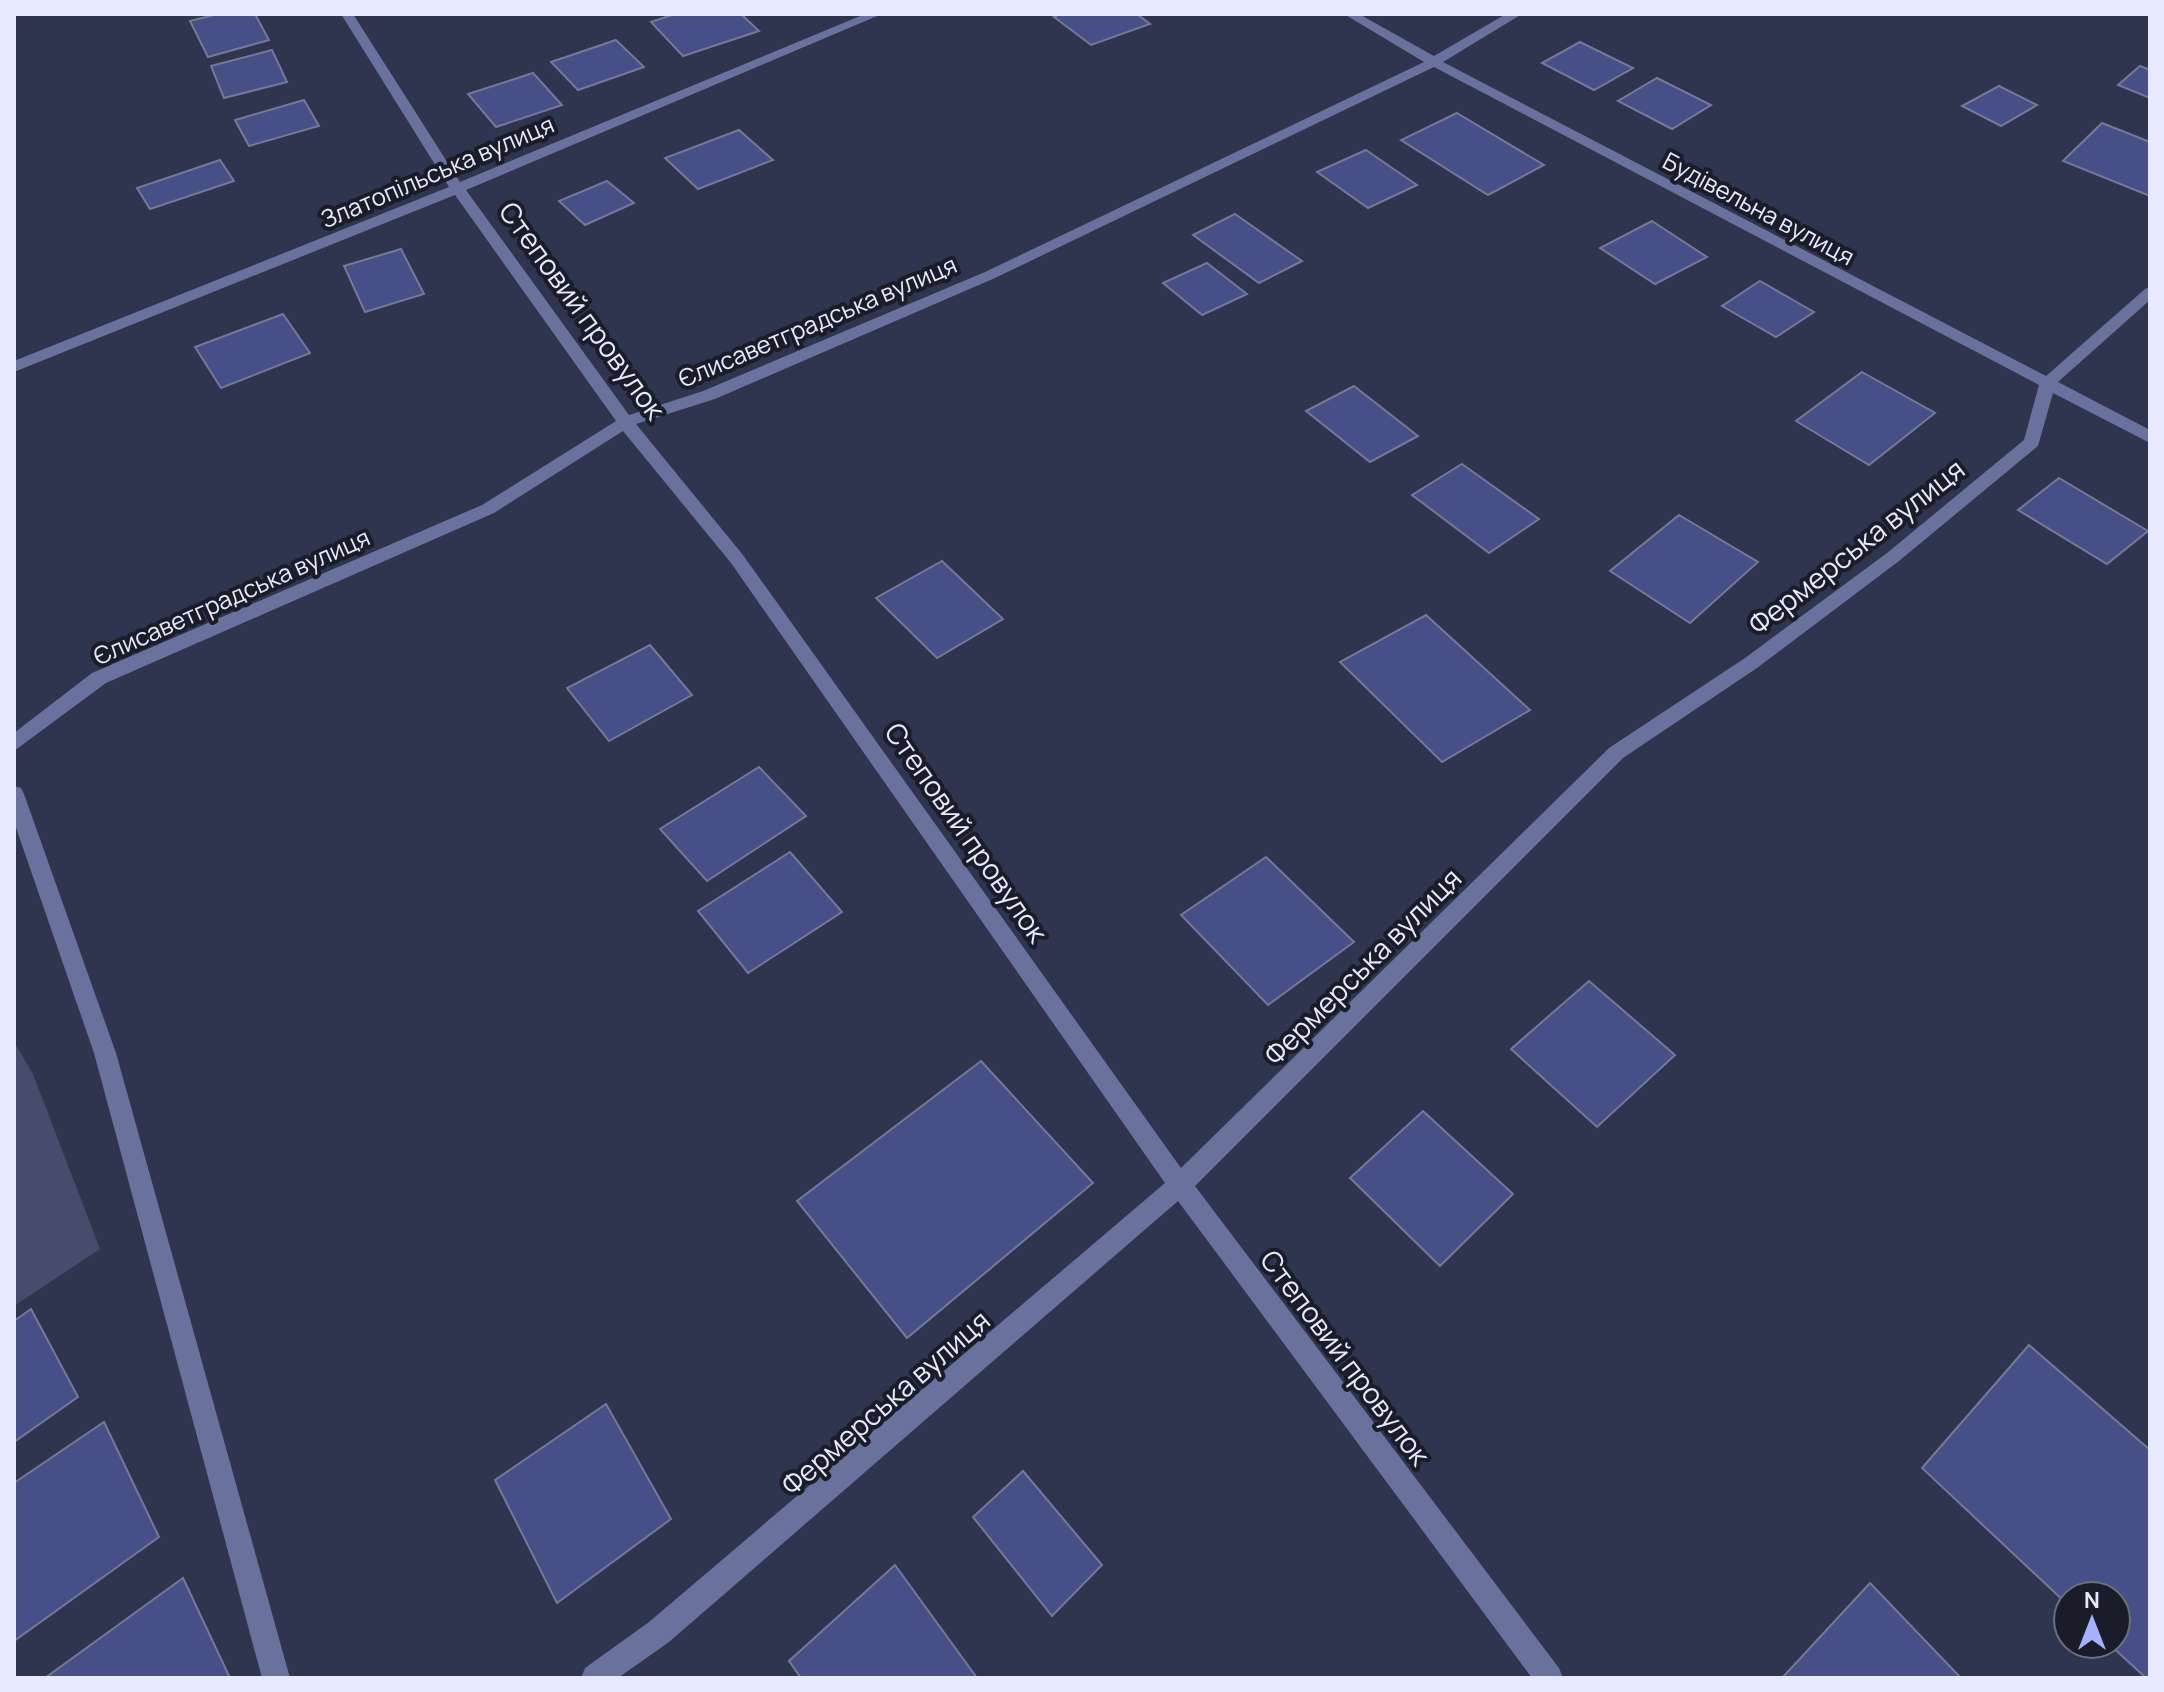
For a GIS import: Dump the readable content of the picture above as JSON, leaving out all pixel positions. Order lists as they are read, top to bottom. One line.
{"streets":{"street":["Златопільська вулиця","Будівельна вулиця","Степовий провулок","Єлисаветградська вулиця","Фермерська вулиця"]},"crossings":[["Златопільська вулиця","Степовий провулок"],["Будівельна вулиця","Єлисаветградська вулиця"],["Будівельна вулиця","Фермерська вулиця"],["Степовий провулок","Єлисаветградська вулиця"],["Степовий провулок","Фермерська вулиця"]],"north":"top"}
